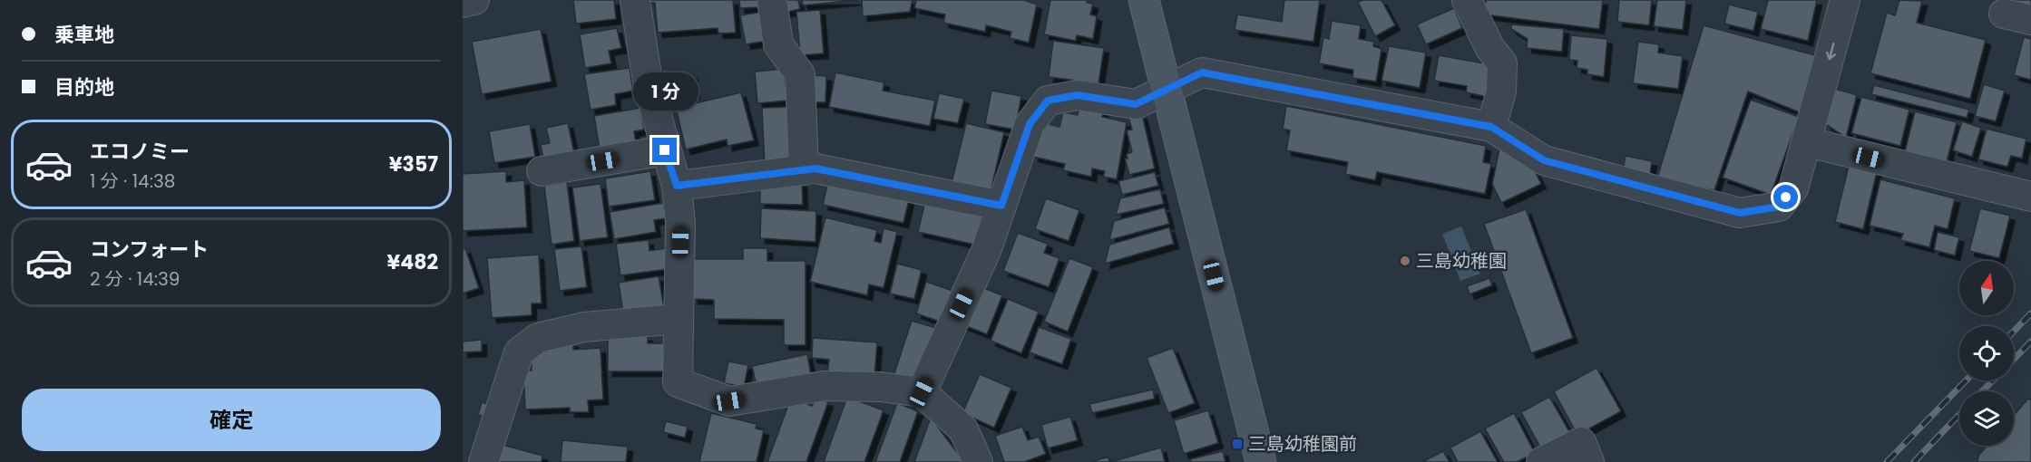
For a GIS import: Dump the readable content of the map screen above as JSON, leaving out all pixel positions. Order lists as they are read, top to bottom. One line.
{"places":{"other":["三島幼稚園"],"transit":["三島幼稚園前"]},"north":"top","page":{"banner":["乗車地","目的地"],"bubble":"1 分","list":[{"name":"エコノミー","note":"1 分 · 14:38","value":"¥357"},{"name":"コンフォート","note":"2 分 · 14:39","value":"¥482"}],"buttons":"確定"}}
